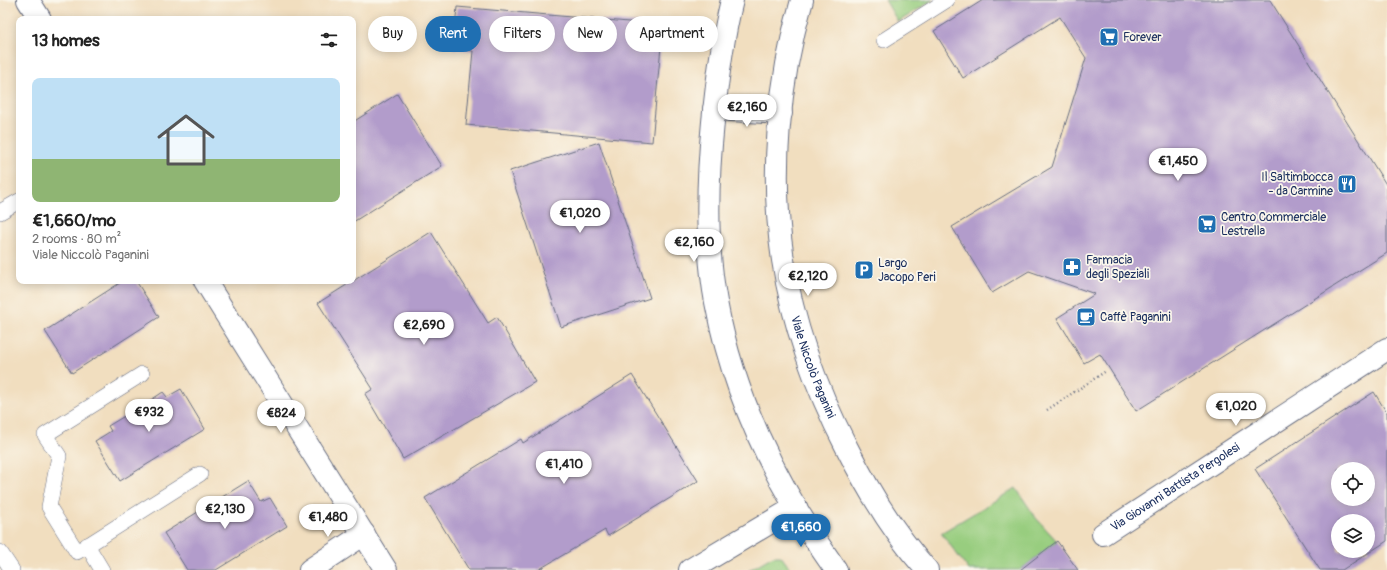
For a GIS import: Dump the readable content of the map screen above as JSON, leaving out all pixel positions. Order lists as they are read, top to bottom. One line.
{"streets":{"street":["Viale Niccolò Paganini","Via Giovanni Battista Pergolesi"]},"places":{"supermarket":["Forever","Centro Commerciale Lestrella"],"restaurant":["Il Saltimbocca - da Carmine"],"pharmacy":["Farmacia degli Speziali"],"parking":["Largo Jacopo Peri"],"cafe":["Caffè Paganini"]},"page":{"chip":["Buy","Rent","Filters","New","Apartment"],"heading":"13 homes","list":[{"name":"€1,660/mo","note":"2 rooms · 80 m² · Viale Niccolò Paganini"}],"price":["€2,160","€1,450","€1,020","€2,160","€2,120","€2,690","€1,020","€932","€824","€1,410","€2,130","€1,480","€1,660"]}}
